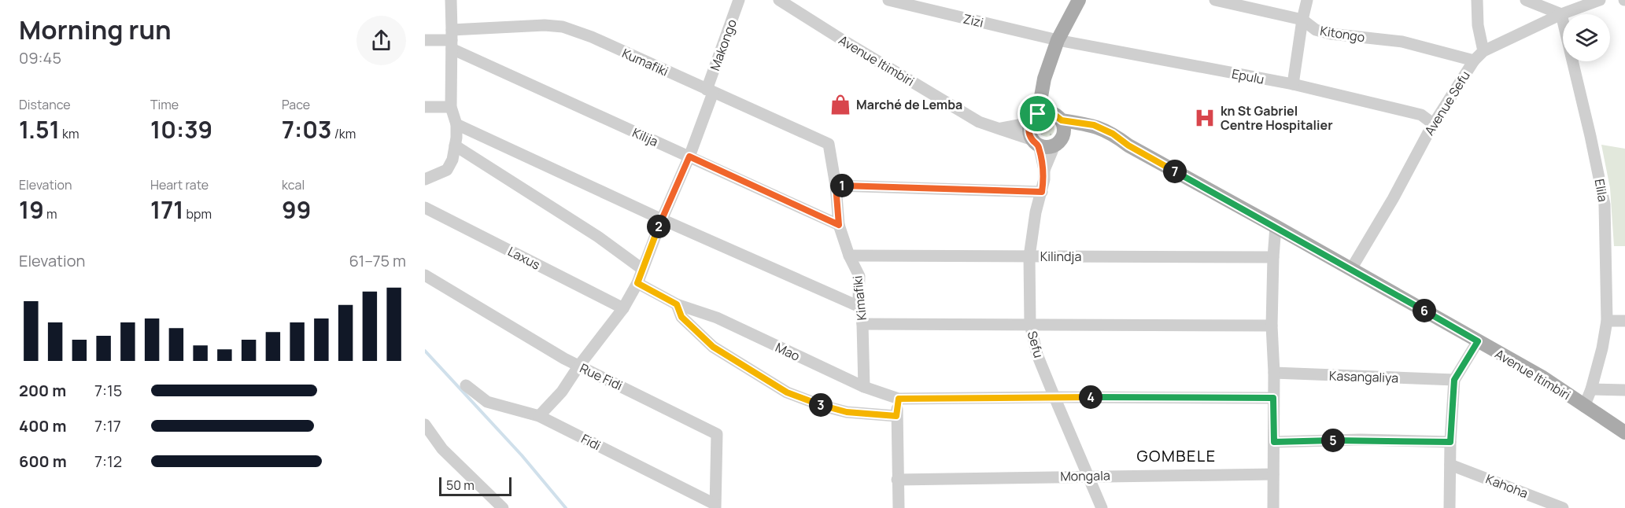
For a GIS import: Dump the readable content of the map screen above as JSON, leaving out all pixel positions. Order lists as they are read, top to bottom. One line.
{"streets":{"main road":["Avenue Itimbiri"],"street":["Zizi","Kitongo","Makongo","Kumafiki","Epulu","Avenue Sefu","Kilija","Elila","Kilindja","Laxus","Kimafiki","Sefu","Mao","Rue Fidi","Kasangaliya","Fidi","Mongala","Kahoha"]},"crossings":[["Zizi","Epulu"],["Kitongo","Avenue Sefu"],["Makongo","Kumafiki"],["Makongo","Kilija"],["Makongo","Laxus"],["Makongo","Mao"],["Makongo","Rue Fidi"],["Makongo","Fidi"],["Avenue Itimbiri","Avenue Sefu"],["Avenue Itimbiri","Elila"],["Kumafiki","Kilija"],["Kumafiki","Kimafiki"],["Epulu","Avenue Sefu"],["Avenue Sefu","Elila"],["Kilija","Kimafiki"],["Kilindja","Kimafiki"],["Kilindja","Sefu"],["Kimafiki","Mao"],["Sefu","Mao"],["Sefu","Mongala"],["Rue Fidi","Fidi"]],"districts":["GOMBELE"],"places":{"shop":["Marché de Lemba"],"hospital":["kn St Gabriel Centre Hospitalier"]},"scale_bar":"50 m","page":{"heading":["Morning run","09:45"],"stats":[["Distance","1.51 km"],["Time","10:39"],["Pace","7:03 /km"],["Elevation","19 m"],["Heart rate","171 bpm"],["kcal","99"]],"pins":["7","1","2","6","4","3","5"],"chart":["Elevation","61–75 m"],"list":[{"name":"200 m","note":"7:15"},{"name":"400 m","note":"7:17"},{"name":"600 m","note":"7:12"}],"scale":"50 m"}}
